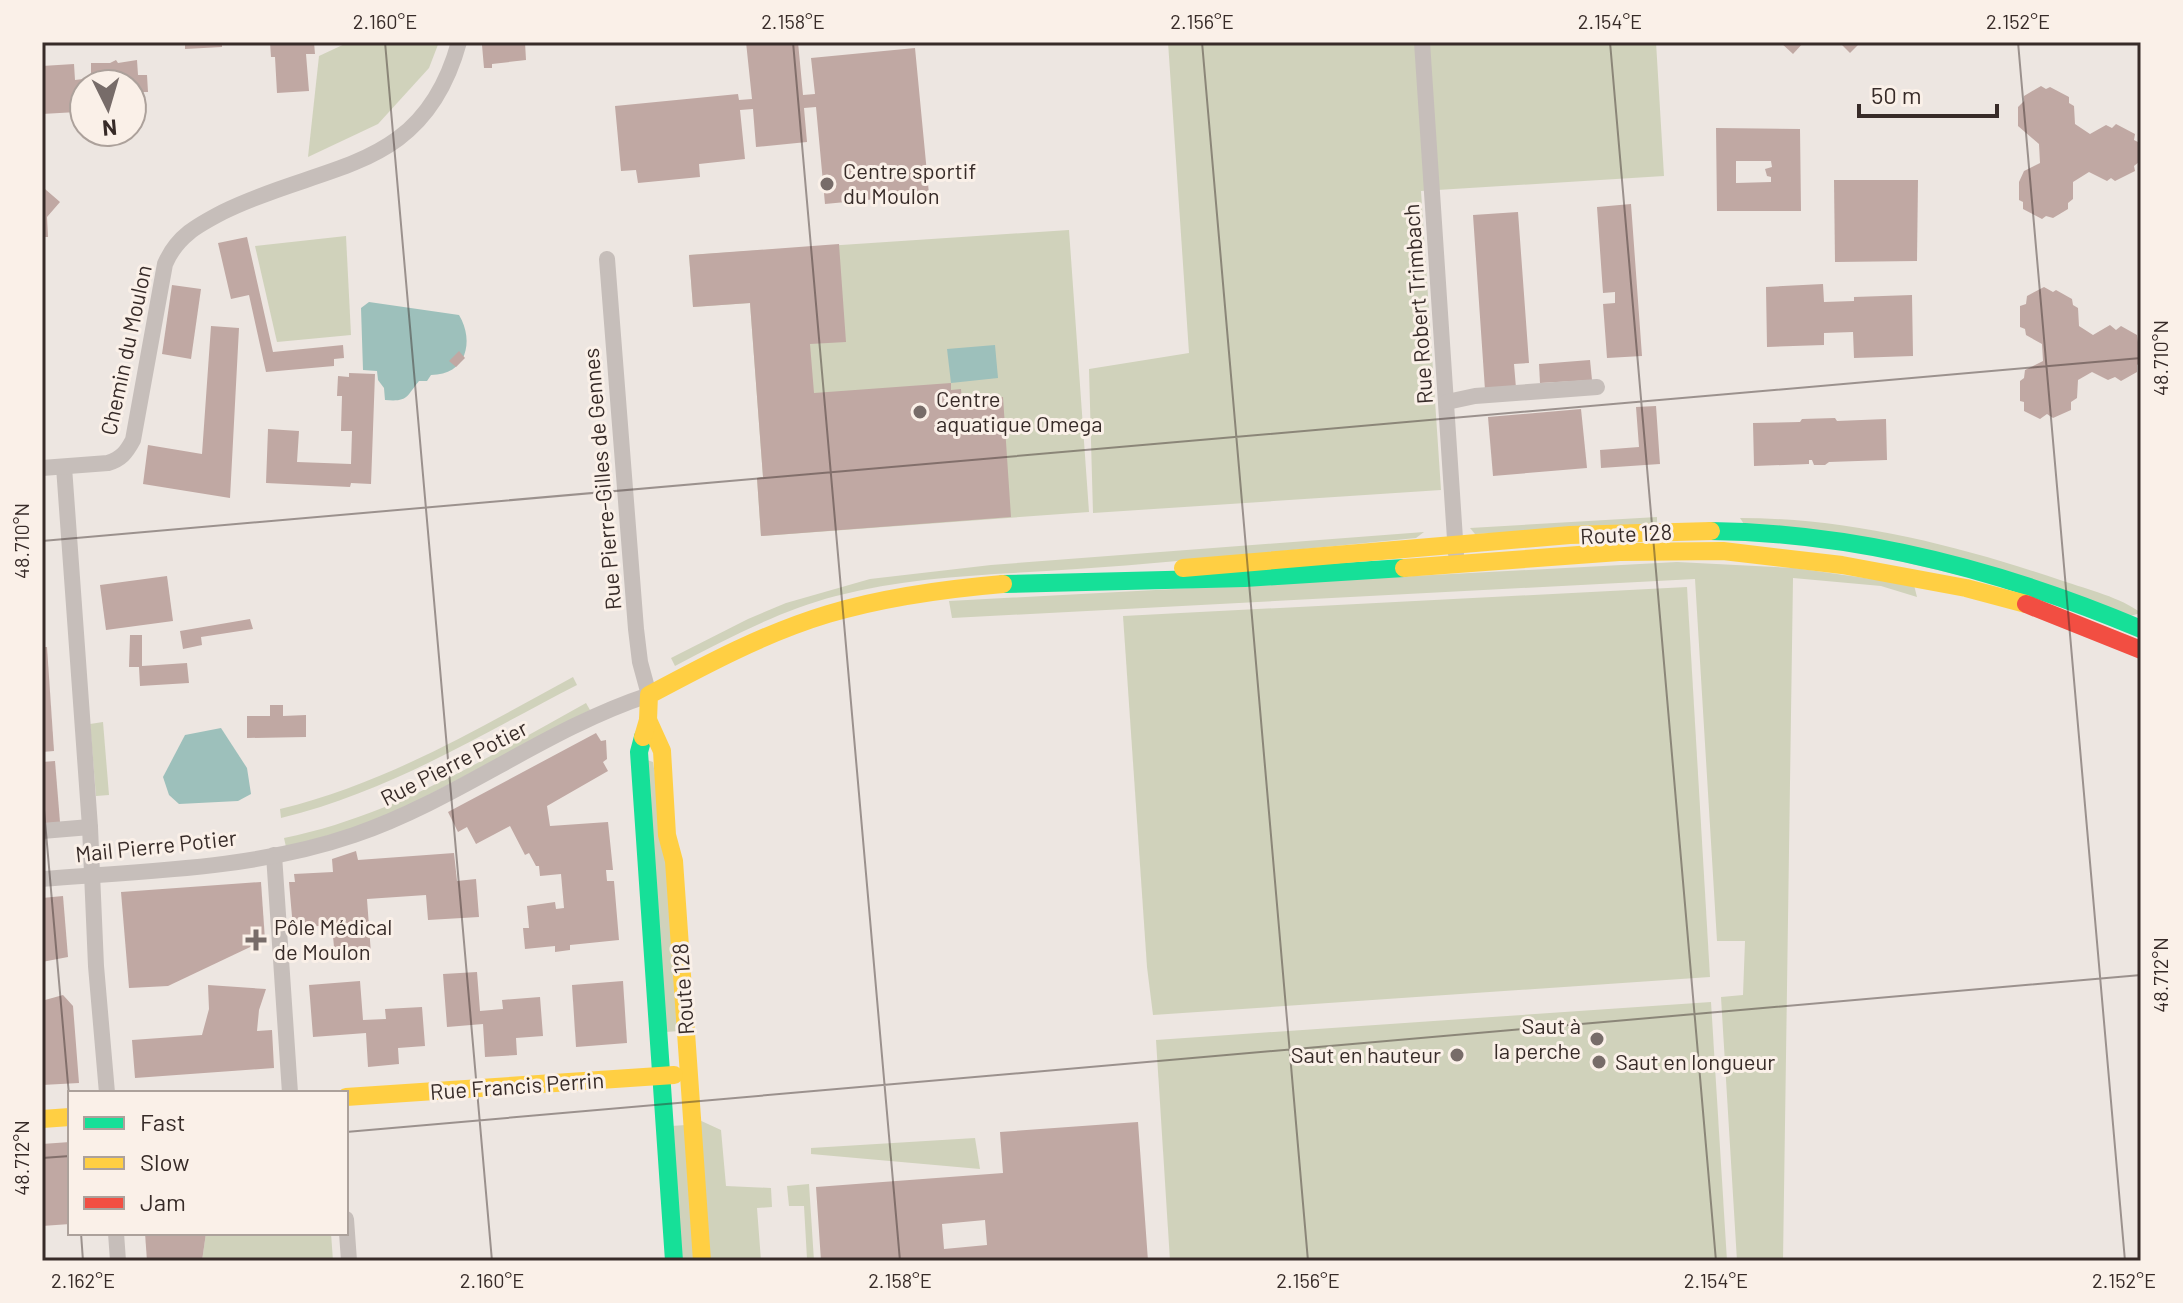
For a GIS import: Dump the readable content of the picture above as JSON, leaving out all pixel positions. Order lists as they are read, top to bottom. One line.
{"streets":{"main road":["Route 128","Rue Francis Perrin"],"street":["Rue Robert Trimbach","Chemin du Moulon","Rue Pierre-Gilles de Gennes","Rue Pierre Potier","Mail Pierre Potier"]},"crossings":[["Rue Robert Trimbach","Route 128"],["Rue Pierre-Gilles de Gennes","Route 128"],["Rue Pierre-Gilles de Gennes","Rue Pierre Potier"],["Route 128","Rue Pierre Potier"],["Route 128","Rue Francis Perrin"],["Rue Pierre Potier","Mail Pierre Potier"]],"places":{"other":["Centre sportif du Moulon","Centre aquatique Omega","Saut à la perche","Saut en hauteur","Saut en longueur"],"health":["Pôle Médical de Moulon"]},"legend":["Fast","Slow","Jam"],"scale_bar":"50 m","north":"bottom","coordinates":["2.160°E","2.158°E","2.156°E","2.154°E","2.152°E","48.710°N","48.712°N","2.162°E"]}
